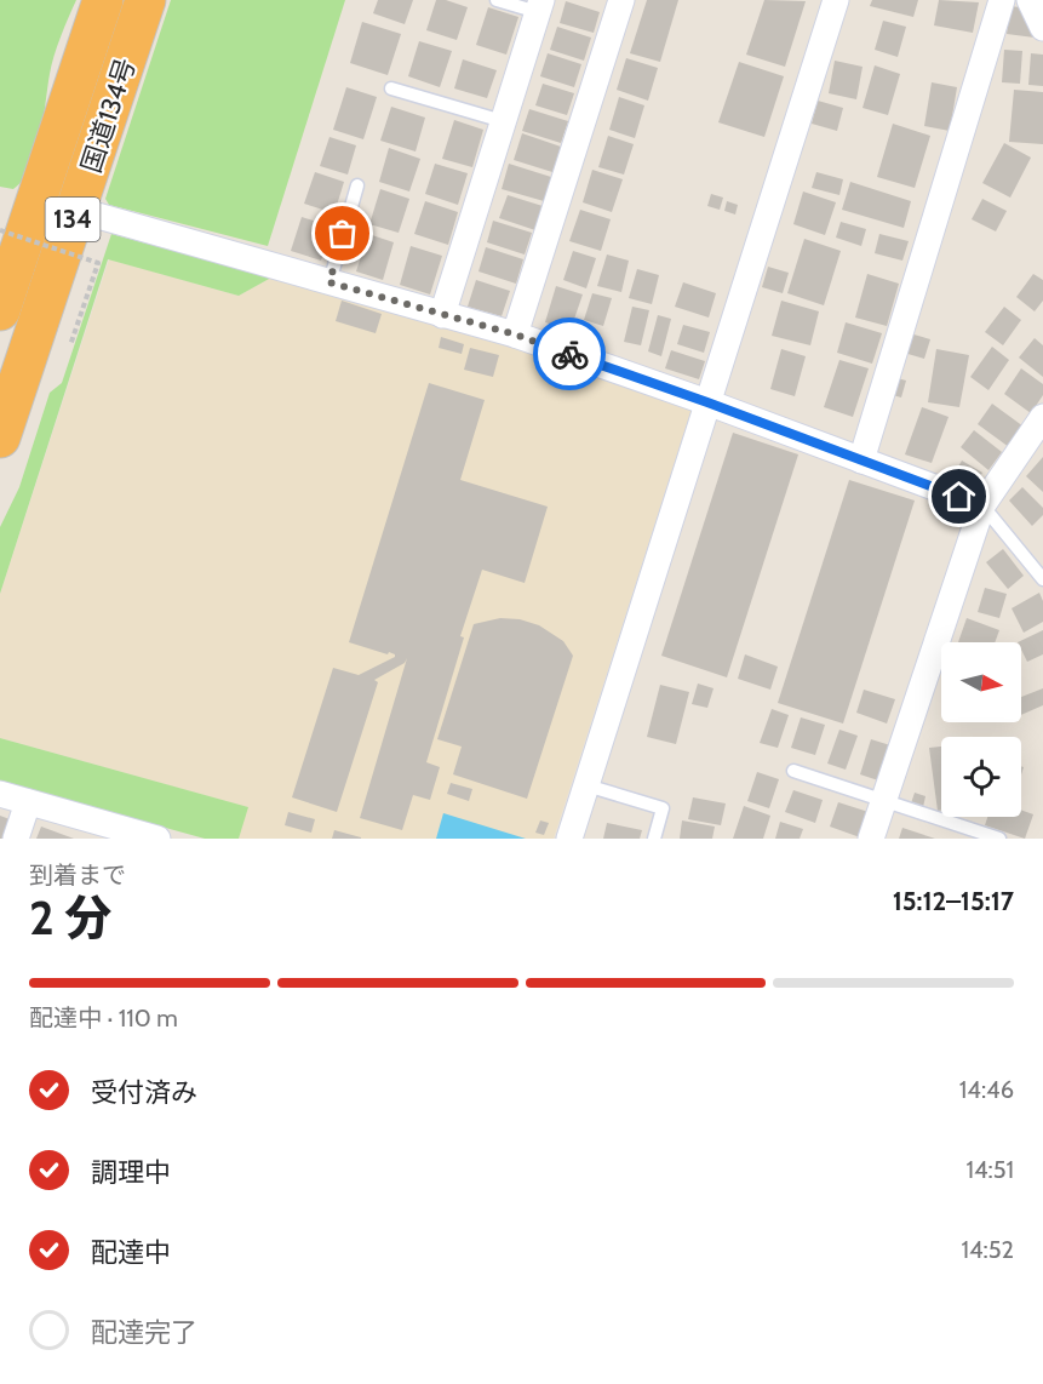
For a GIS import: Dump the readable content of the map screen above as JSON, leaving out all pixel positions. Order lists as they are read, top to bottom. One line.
{"streets":{"highway":["国道134号","134"]},"north":"right","page":{"heading":["2 分","到着まで","15:12–15:17"],"bar":"配達中 · 110 m","list":[["受付済み","14:46"],["調理中","14:51"],["配達中","14:52"],"配達完了"]}}
